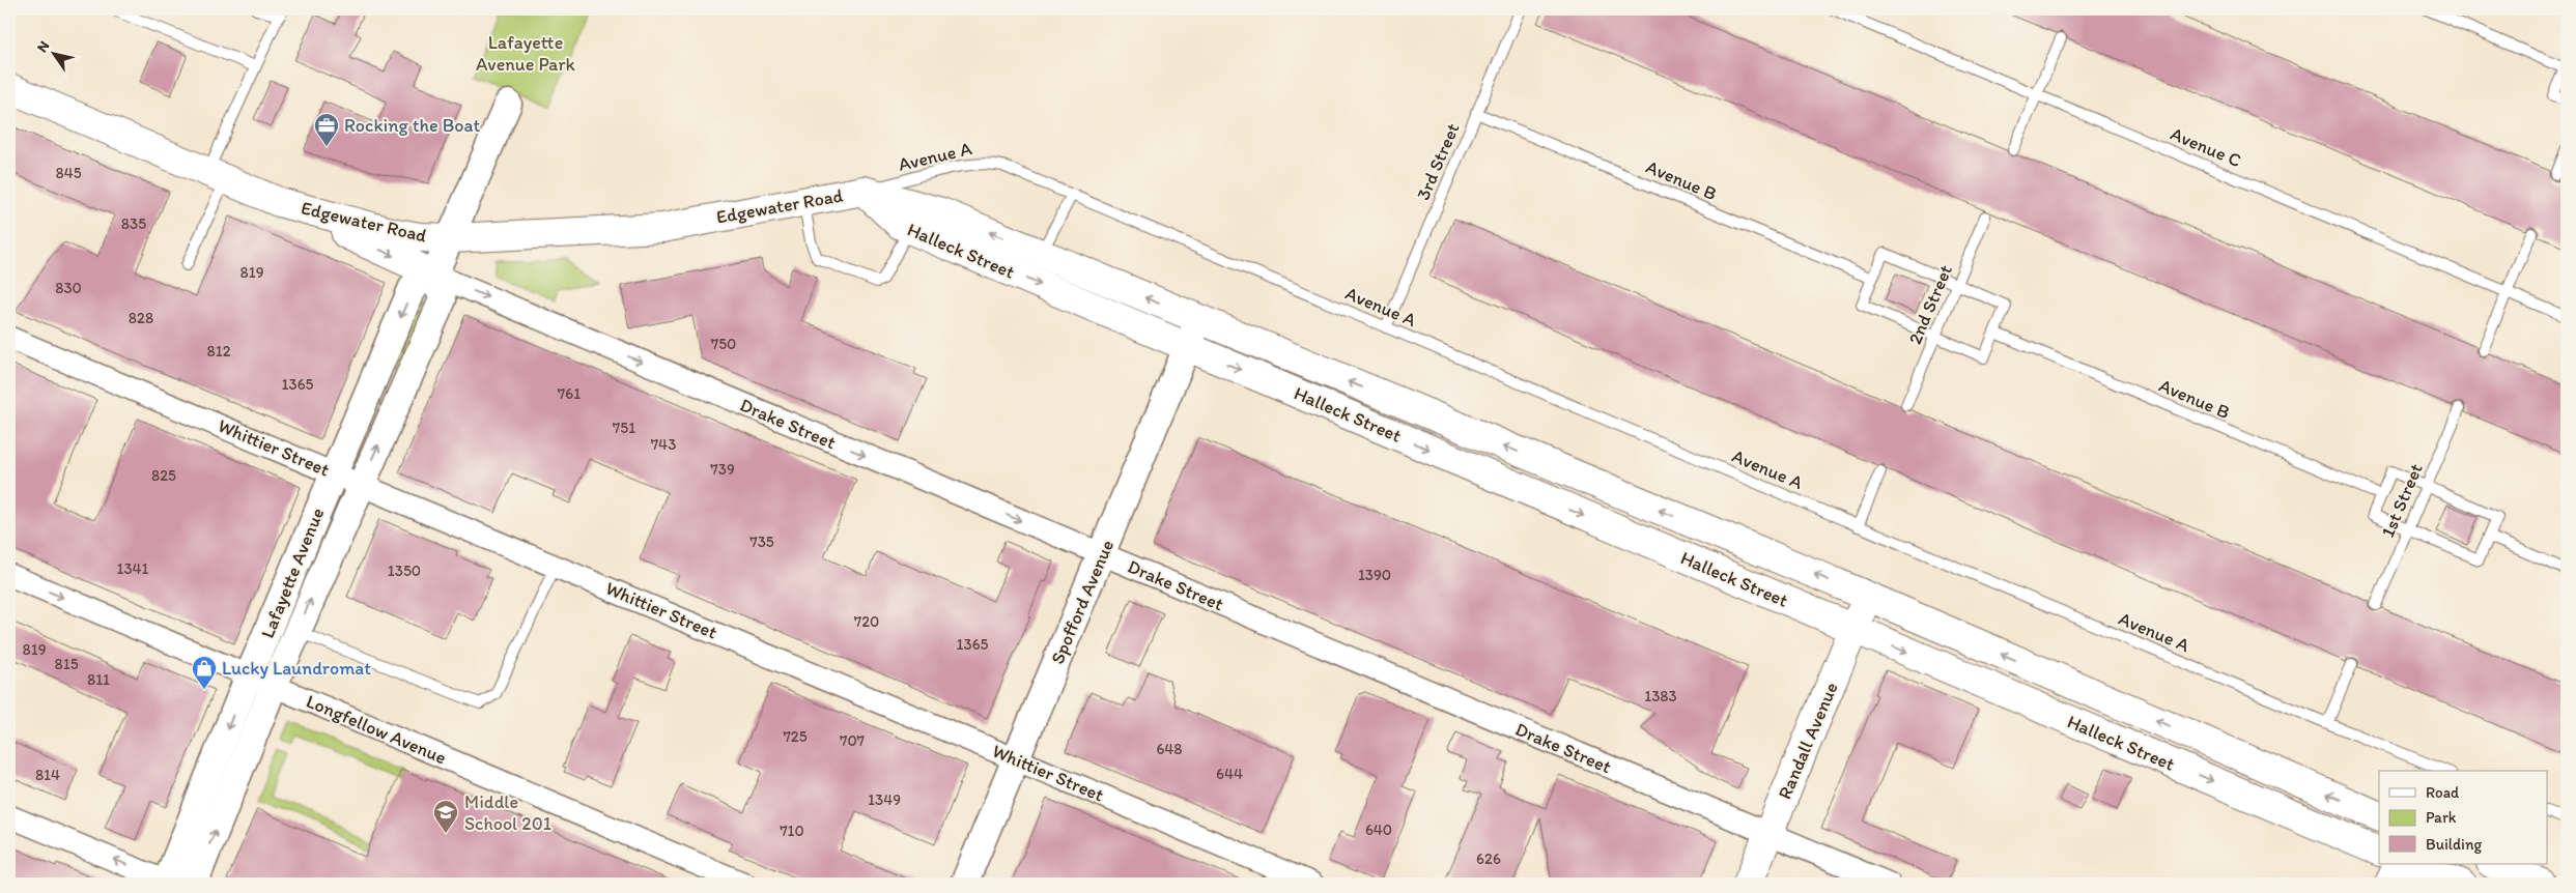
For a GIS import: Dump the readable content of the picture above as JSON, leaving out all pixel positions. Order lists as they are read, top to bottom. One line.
{"streets":{"main road":["Edgewater Road","Halleck Street","Randall Avenue"],"street":["Drake Street","Whittier Street","Lafayette Avenue","Spofford Avenue","Longfellow Avenue"],"lane":["Avenue C","Avenue A","3rd Street","Avenue B","2nd Street","1st Street"]},"crossings":[["Avenue A","3rd Street"],["Avenue A","Edgewater Road"],["Avenue A","Halleck Street"],["3rd Street","Avenue B"],["Edgewater Road","Halleck Street"],["Halleck Street","Spofford Avenue"],["Halleck Street","Randall Avenue"],["Drake Street","Lafayette Avenue"],["Drake Street","Spofford Avenue"],["Drake Street","Randall Avenue"],["Whittier Street","Lafayette Avenue"],["Whittier Street","Spofford Avenue"],["Lafayette Avenue","Longfellow Avenue"]],"one_way":["Drake Street"],"parks":["Lafayette Avenue Park"],"places":{"office":["Rocking the Boat"],"shop":["Lucky Laundromat"],"school or university":["Middle School 201"]},"house_numbers":["845","835","819","830","828","750","812","1365","761","751","743","739","825","735","1341","1350","1390","720","1365","819","815","811","1383","725","707","648","644","814","1349","640","710","626"],"legend":["Road","Park","Building"],"north":"top left"}
